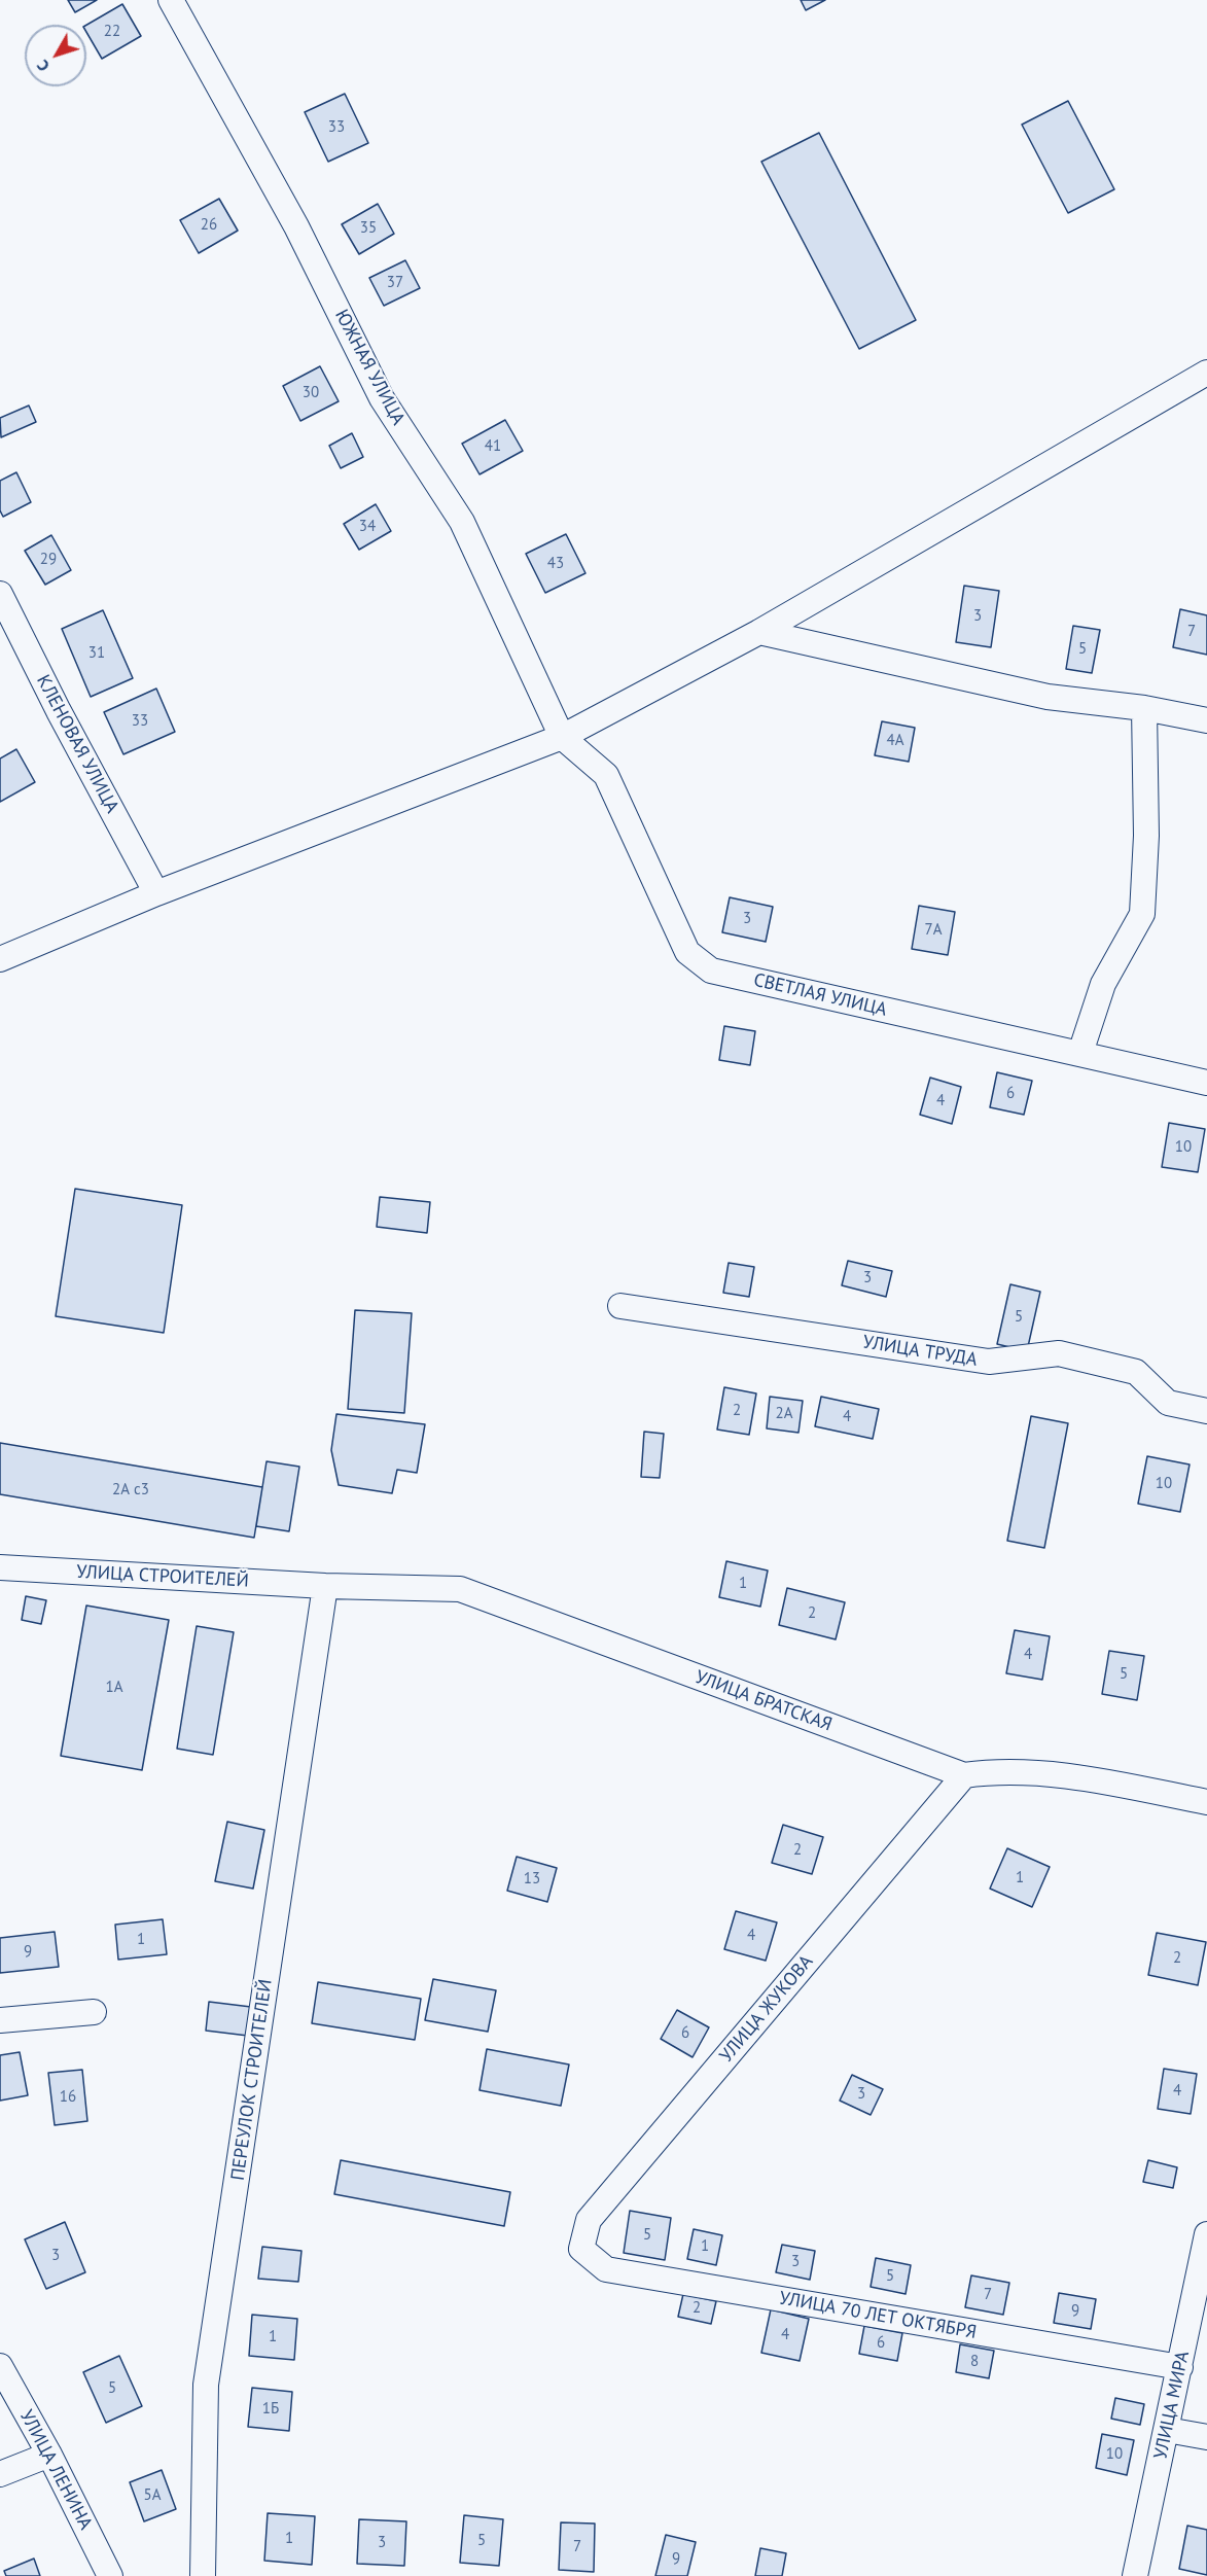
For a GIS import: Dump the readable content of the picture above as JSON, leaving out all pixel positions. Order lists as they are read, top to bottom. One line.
{"streets":{"street":["ЮЖНАЯ УЛИЦА","КЛЕНОВАЯ УЛИЦА","СВЕТЛАЯ УЛИЦА","УЛИЦА ТРУДА","УЛИЦА СТРОИТЕЛЕЙ","УЛИЦА БРАТСКАЯ","УЛИЦА ЖУКОВА","ПЕРЕУЛОК СТРОИТЕЛЕЙ","УЛИЦА 70 ЛЕТ ОКТЯБРЯ","УЛИЦА МИРА","УЛИЦА ЛЕНИНА"]},"crossings":[["ЮЖНАЯ УЛИЦА","СВЕТЛАЯ УЛИЦА"],["УЛИЦА СТРОИТЕЛЕЙ","УЛИЦА БРАТСКАЯ"],["УЛИЦА СТРОИТЕЛЕЙ","ПЕРЕУЛОК СТРОИТЕЛЕЙ"],["УЛИЦА БРАТСКАЯ","УЛИЦА ЖУКОВА"],["УЛИЦА БРАТСКАЯ","ПЕРЕУЛОК СТРОИТЕЛЕЙ"],["УЛИЦА ЖУКОВА","УЛИЦА 70 ЛЕТ ОКТЯБРЯ"],["УЛИЦА 70 ЛЕТ ОКТЯБРЯ","УЛИЦА МИРА"]],"house_numbers":["22","33","26","35","37","30","41","34","29","43","3","7","5","31","33","4А","3","7А","6","4","10","3","5","2","2А","4","10","2А с3","1","2","4","5","1А","2","1","13","4","1","9","2","6","4","3","16","5","1","3","3","5","7","2","9","4","1","6","8","5","1Б","10","5А","1","5","3","7","9"],"north":"bottom left"}
